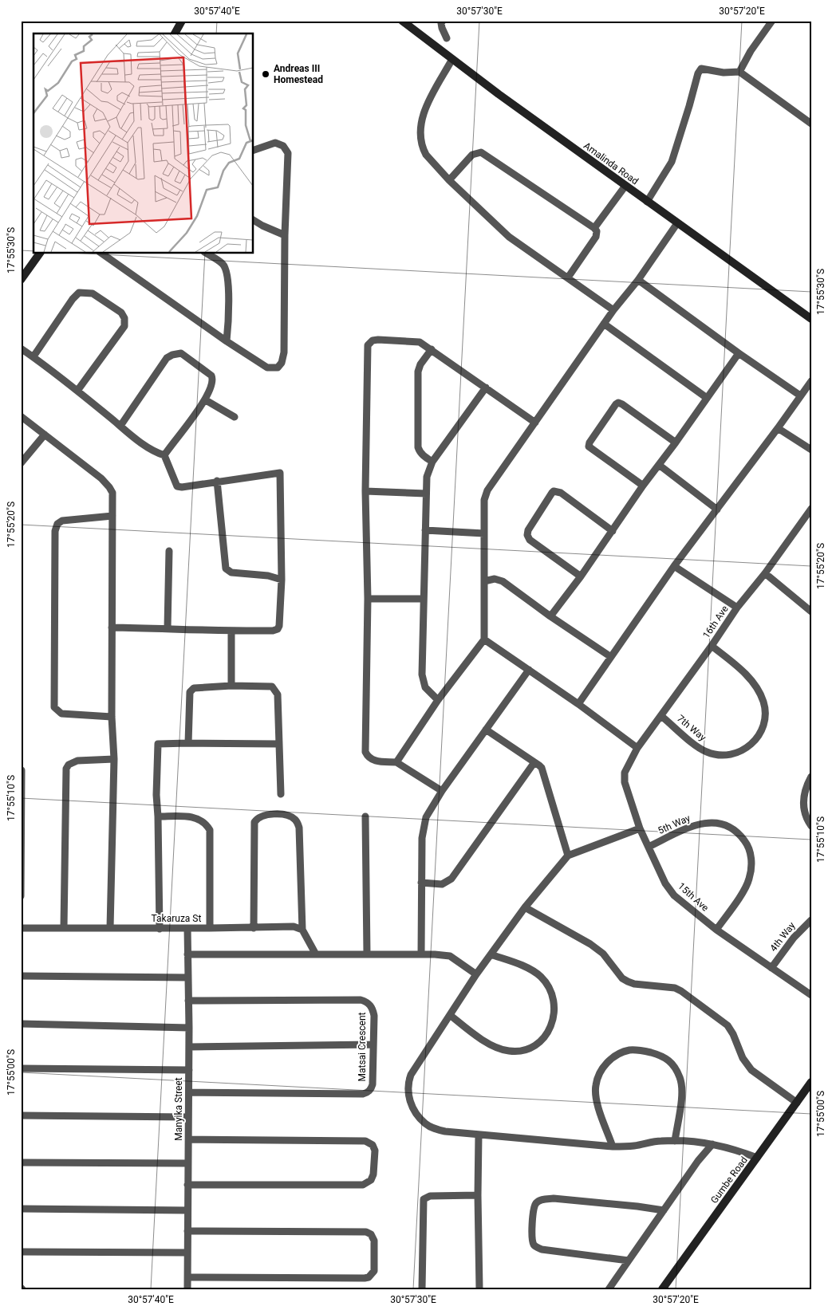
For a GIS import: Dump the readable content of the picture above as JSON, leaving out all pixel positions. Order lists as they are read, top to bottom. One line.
{"streets":{"street":["Amalinda Road","16th Ave","7th Way","5th Way","15th Ave","Takaruza St","4th Way","Matsai Crescent","Manyika Street","Gumbe Road"]},"crossings":[["16th Ave","7th Way"],["16th Ave","15th Ave"],["5th Way","15th Ave"],["15th Ave","4th Way"],["Takaruza St","Manyika Street"],["Matsai Crescent","Manyika Street"]],"places":["Andreas III Homestead"],"coordinates":["30°57'40\"E","30°57'30\"E","30°57'20\"E","17°55'30\"S","17°55'20\"S","17°55'10\"S","17°55'00\"S"]}
